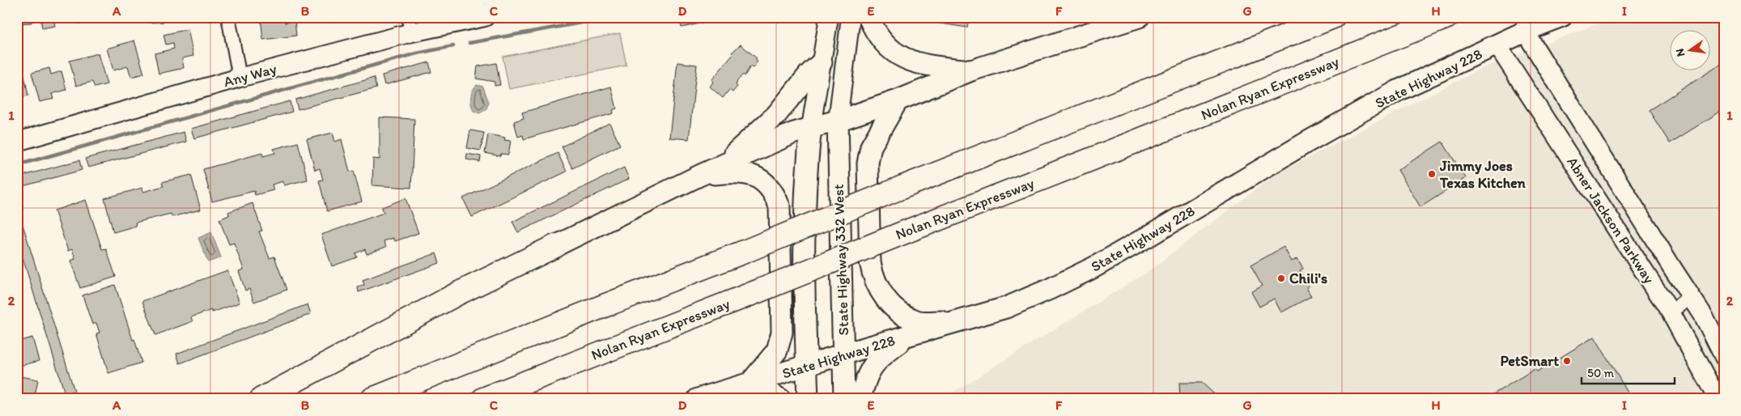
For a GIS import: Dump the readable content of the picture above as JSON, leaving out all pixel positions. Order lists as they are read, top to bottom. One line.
{"streets":{"highway":["Nolan Ryan Expressway"],"main road":["State Highway 228","State Highway 332 West"],"street":["Any Way","Abner Jackson Parkway"]},"crossings":[["State Highway 228","Abner Jackson Parkway"],["State Highway 228","State Highway 332 West"]],"places":["Jimmy Joes Texas Kitchen","Chili's","PetSmart"],"scale_bar":"50 m","north":"left","grid":{"columns":["A","B","C","D","E","F","G","H","I"],"rows":["1","2"]}}
